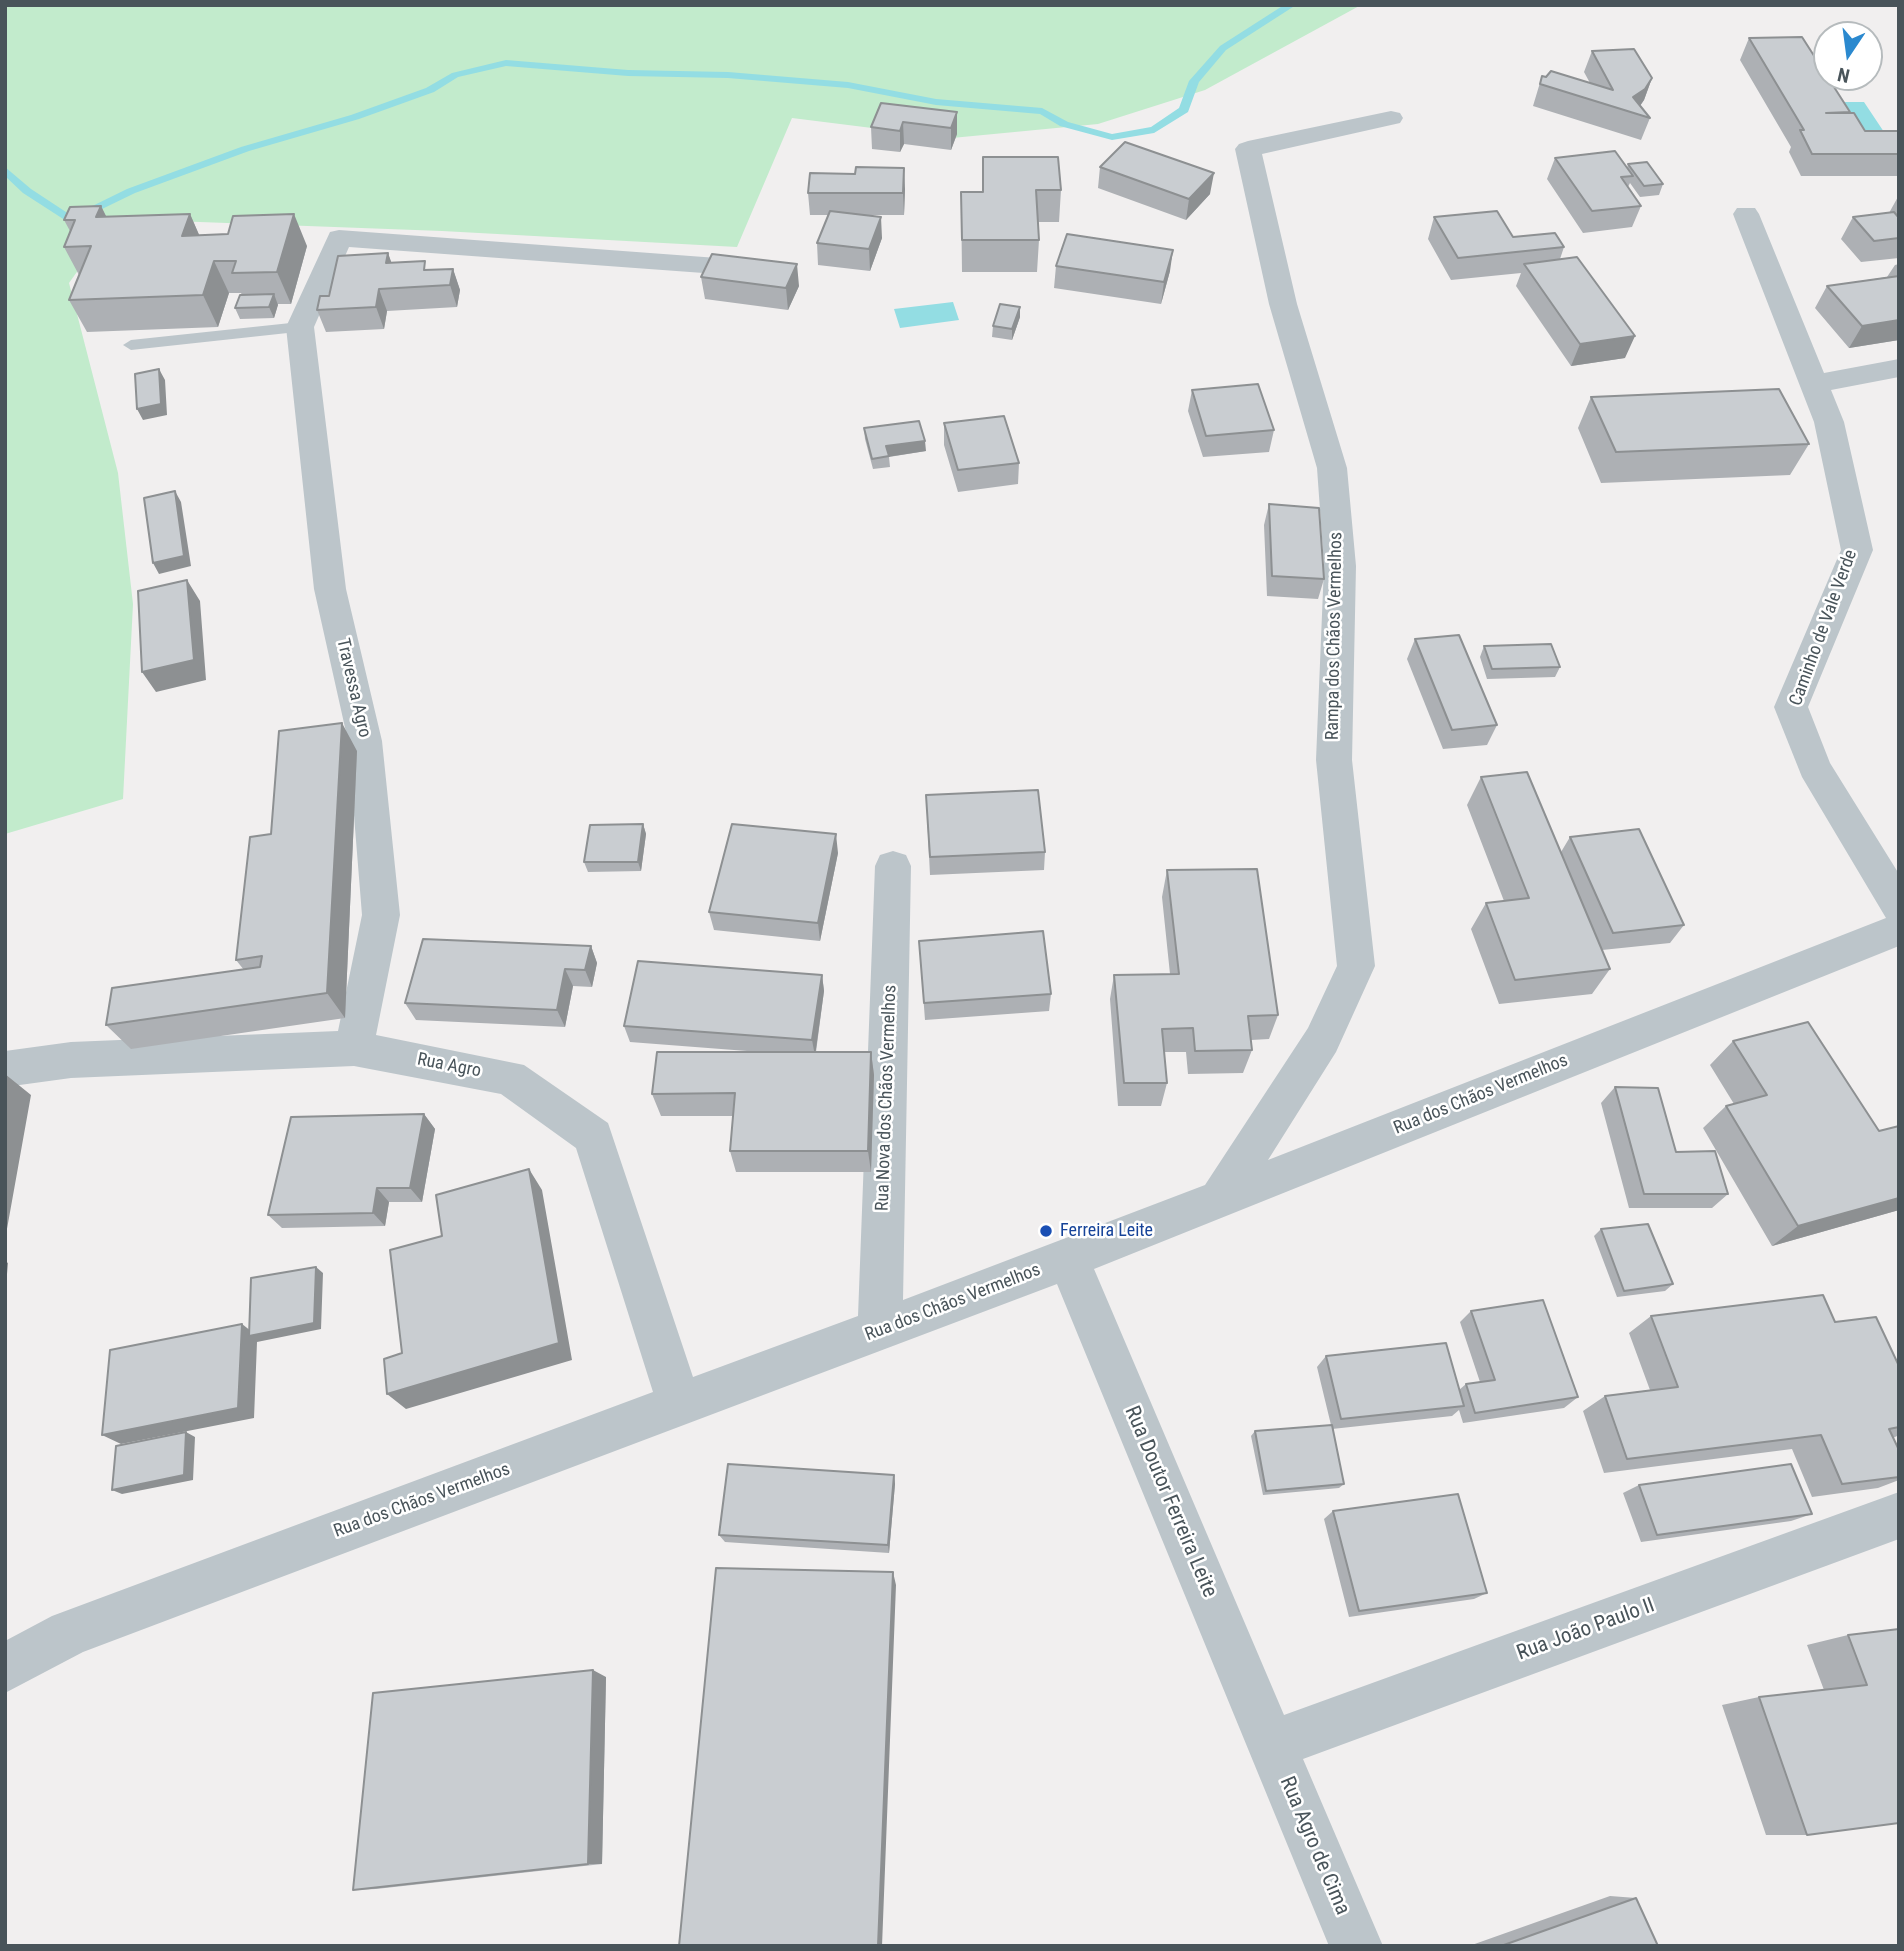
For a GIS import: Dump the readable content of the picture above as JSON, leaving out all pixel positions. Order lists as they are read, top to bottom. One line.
{"streets":{"street":["Caminho de Vale Verde","Rampa dos Chãos Vermelhos","Travessa Agro","Rua Agro","Rua dos Chãos Vermelhos","Rua Nova dos Chãos Vermelhos","Rua Doutor Ferreira Leite","Rua João Paulo II","Rua Agro de Cima"]},"crossings":[["Rampa dos Chãos Vermelhos","Rua dos Chãos Vermelhos"],["Travessa Agro","Rua Agro"],["Rua Agro","Rua dos Chãos Vermelhos"],["Rua dos Chãos Vermelhos","Rua Nova dos Chãos Vermelhos"],["Rua dos Chãos Vermelhos","Rua Doutor Ferreira Leite"],["Rua Doutor Ferreira Leite","Rua João Paulo II"],["Rua Doutor Ferreira Leite","Rua Agro de Cima"],["Rua João Paulo II","Rua Agro de Cima"]],"places":["Ferreira Leite"],"north":"bottom"}
